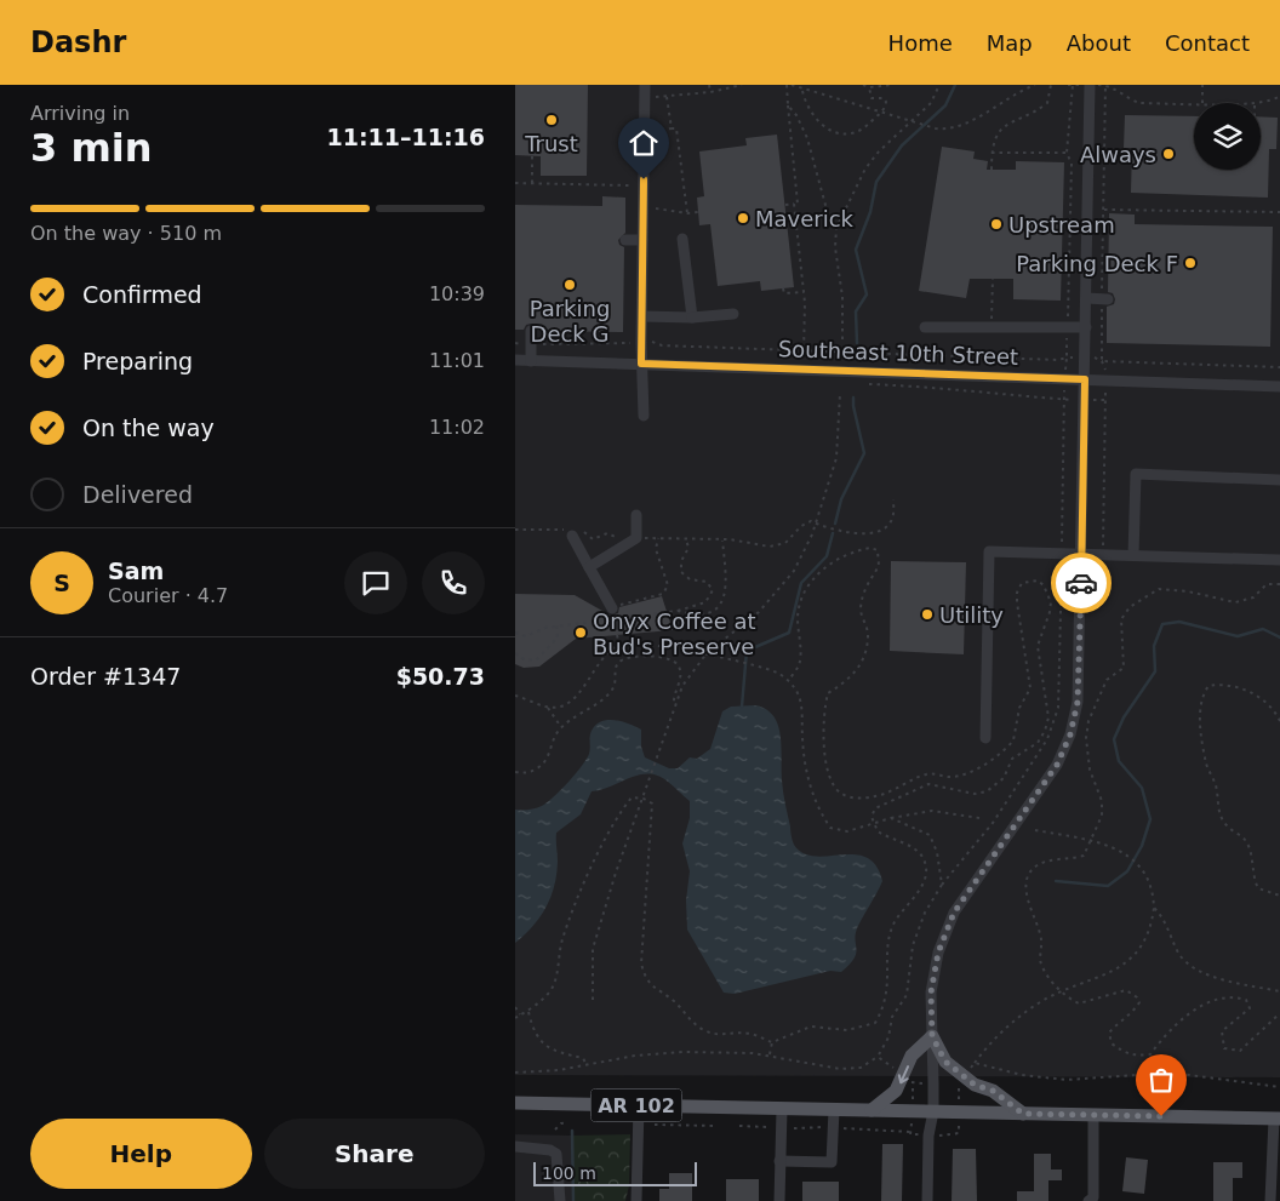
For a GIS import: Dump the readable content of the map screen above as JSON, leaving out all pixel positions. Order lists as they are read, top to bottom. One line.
{"streets":{"main road":["AR 102"],"street":["Southeast 10th Street"]},"places":["Trust","Always","Maverick","Upstream","Parking Deck F","Parking Deck G","Utility","Onyx Coffee at Bud's Preserve"],"scale_bar":"100 m","page":{"header":"Dashr","nav":["Home","Map","About","Contact"],"heading":["3 min","Arriving in","11:11–11:16"],"panel":["Sam","Courier · 4.7","Order #1347","$50.73"],"bar":"On the way · 510 m","list":[["Confirmed","10:39"],["Preparing","11:01"],["On the way","11:02"],"Delivered"],"round":"S","buttons":["Help","Share"],"scale":"100 m"}}
